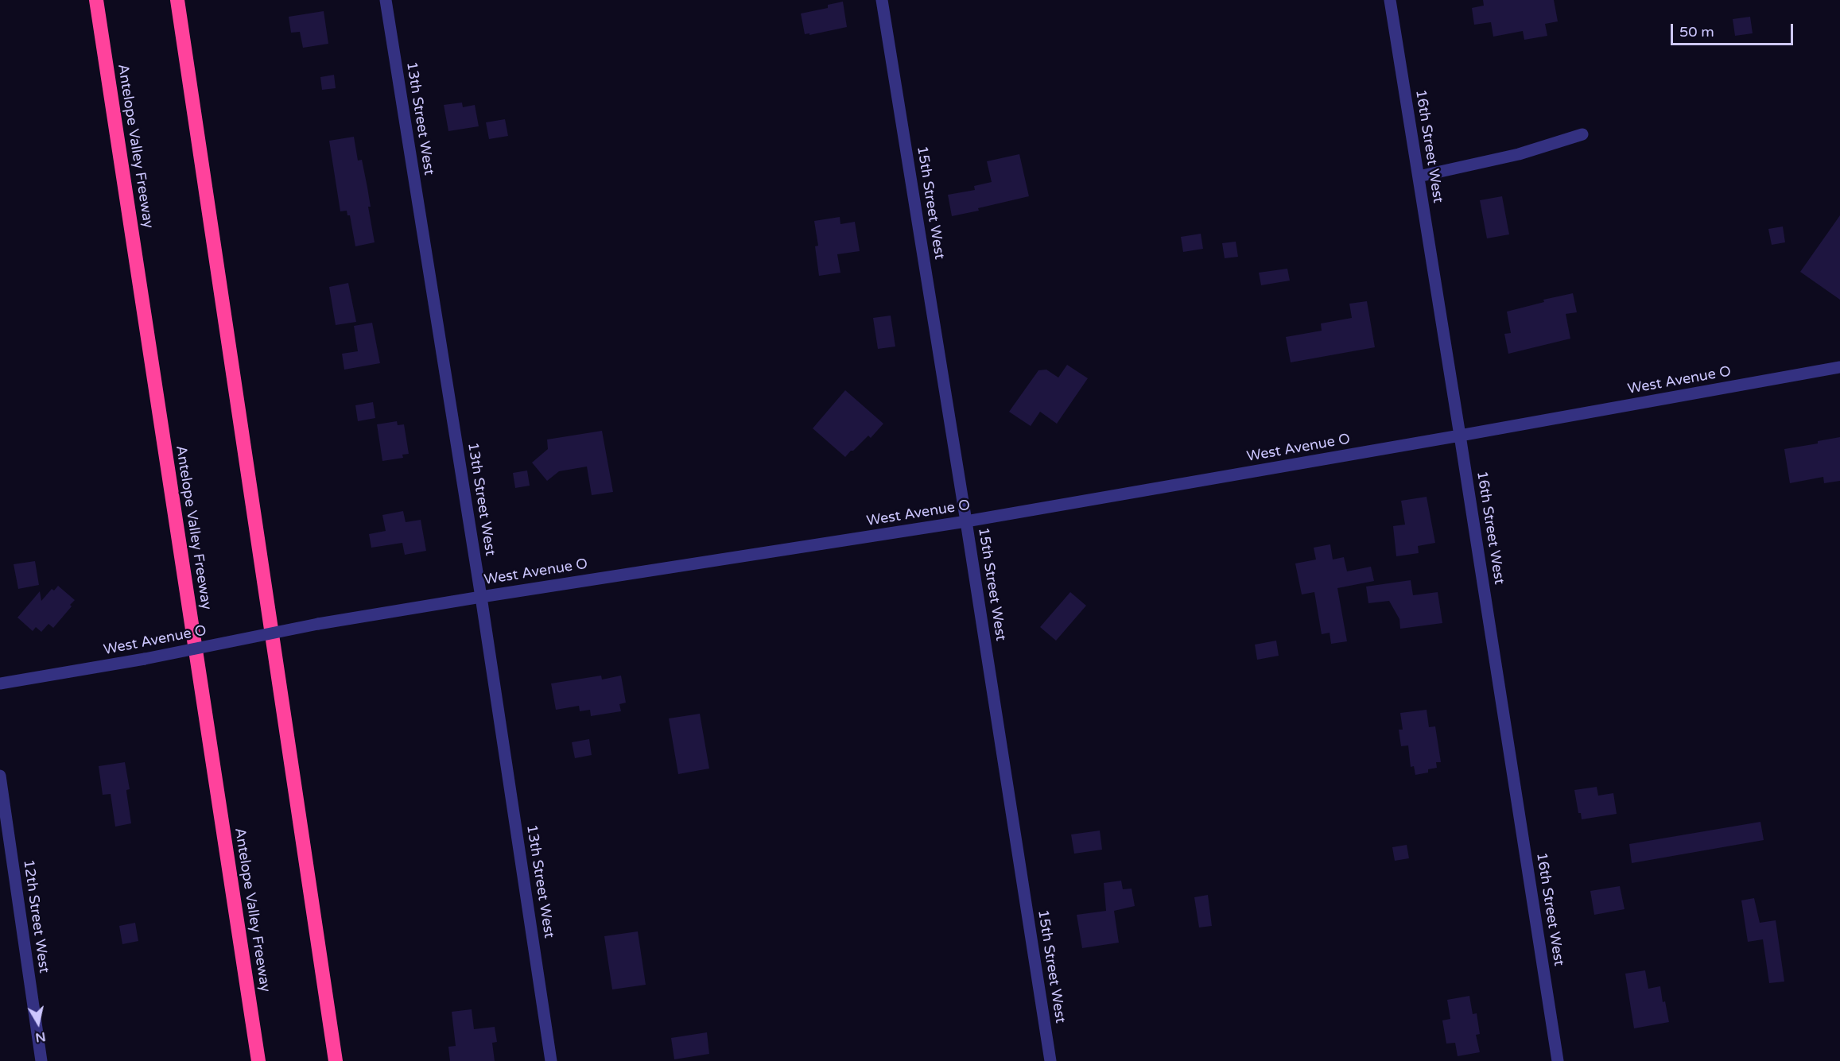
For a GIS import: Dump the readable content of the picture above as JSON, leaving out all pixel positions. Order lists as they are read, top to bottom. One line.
{"streets":{"highway":["Antelope Valley Freeway"],"street":["13th Street West","16th Street West","15th Street West","West Avenue O","12th Street West"]},"crossings":[["13th Street West","West Avenue O"],["16th Street West","West Avenue O"],["15th Street West","West Avenue O"]],"scale_bar":"50 m","north":"bottom"}
